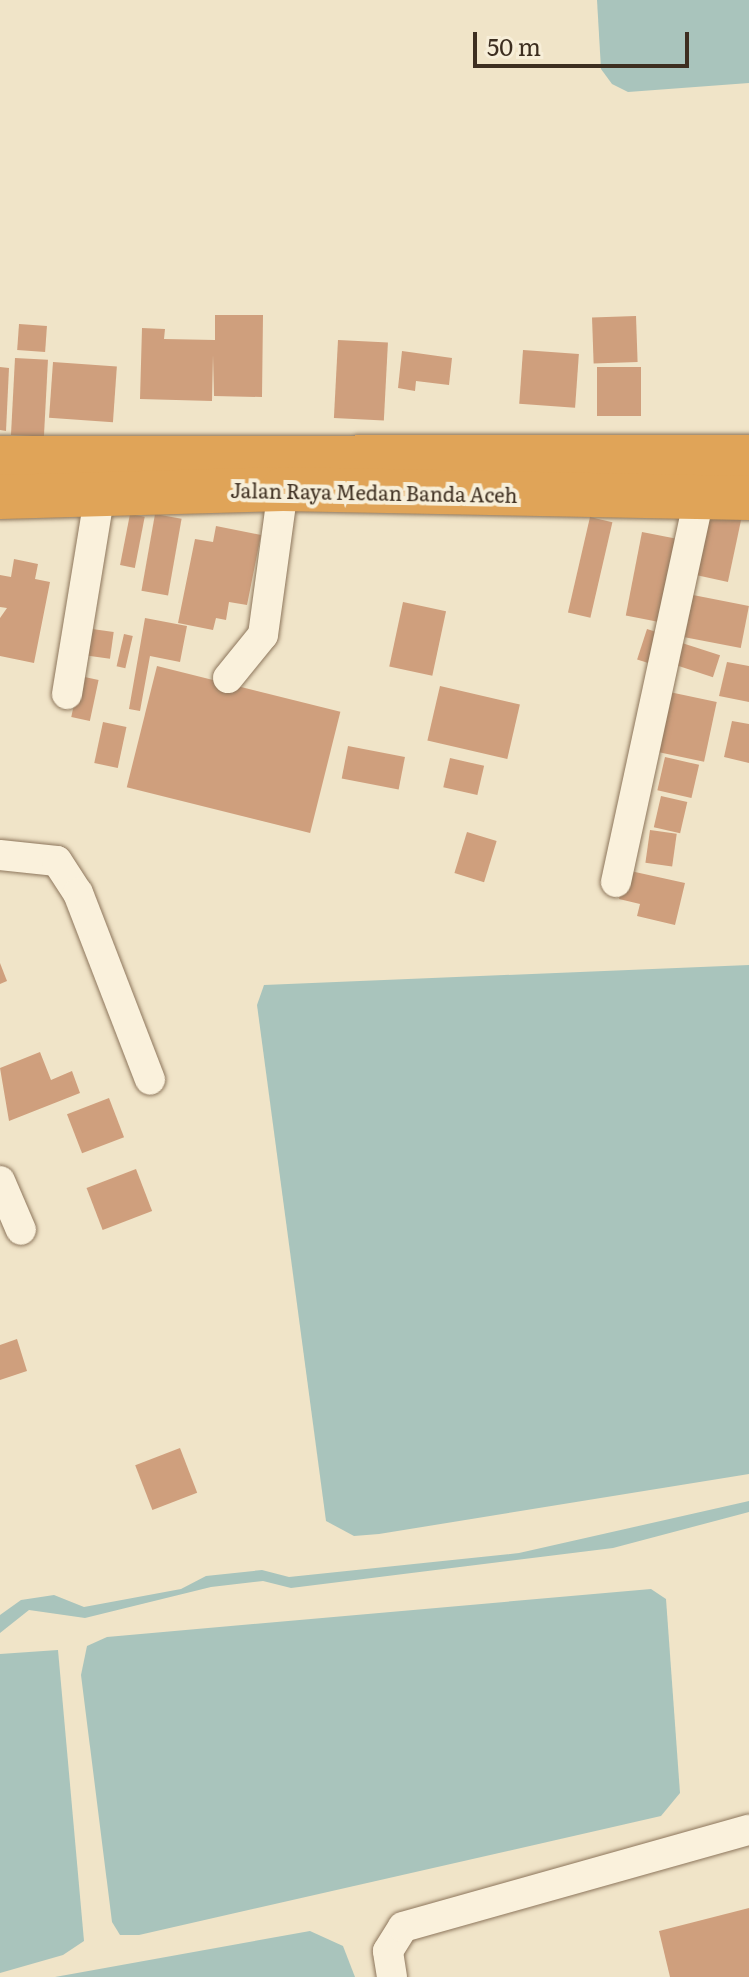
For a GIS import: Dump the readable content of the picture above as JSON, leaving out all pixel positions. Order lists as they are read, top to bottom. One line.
{"streets":{"highway":["Jalan Raya Medan Banda Aceh"]},"scale_bar":"50 m"}
